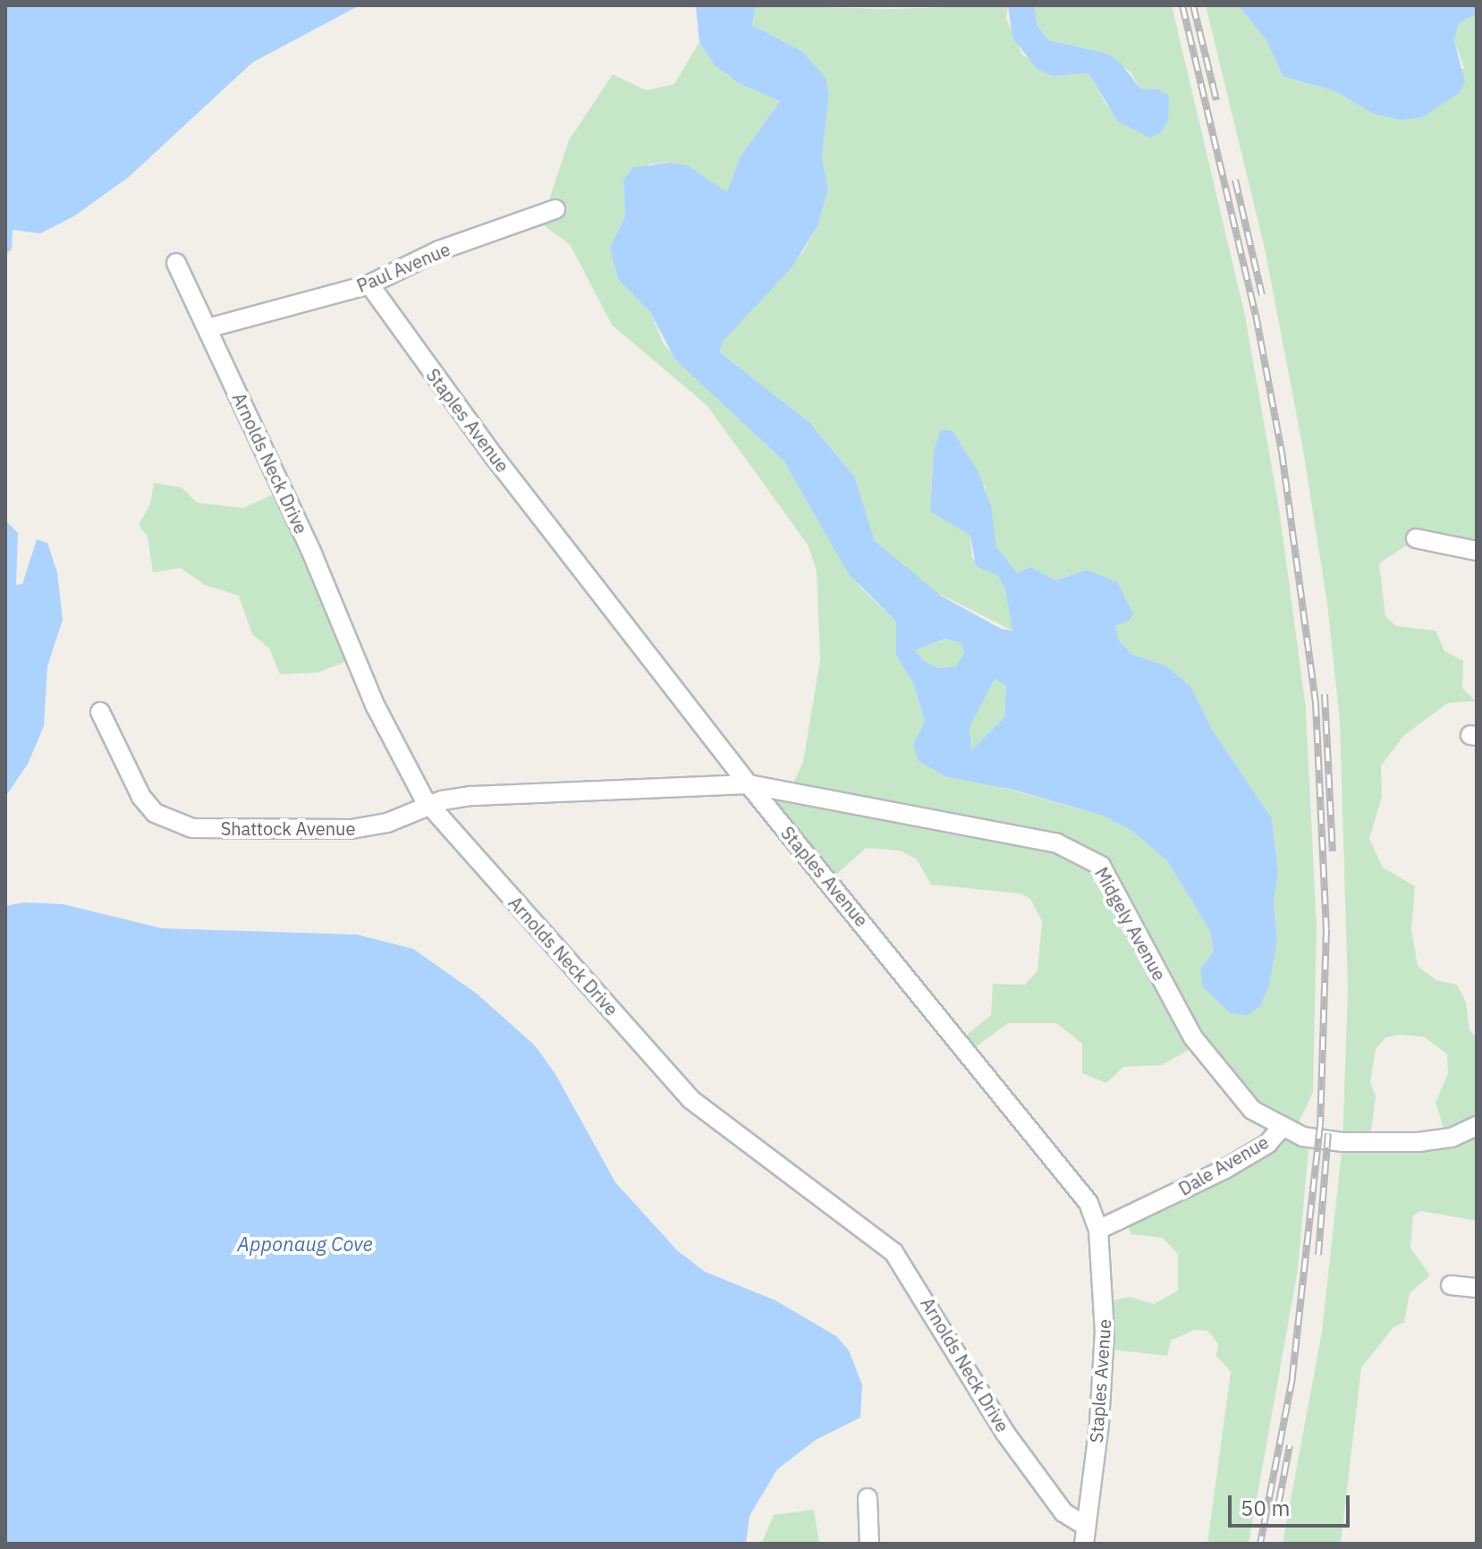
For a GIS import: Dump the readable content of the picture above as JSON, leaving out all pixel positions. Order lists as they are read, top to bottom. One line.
{"streets":{"street":["Paul Avenue","Staples Avenue","Arnolds Neck Drive","Shattock Avenue","Midgely Avenue","Dale Avenue"]},"crossings":[["Paul Avenue","Staples Avenue"],["Paul Avenue","Arnolds Neck Drive"],["Staples Avenue","Arnolds Neck Drive"],["Staples Avenue","Shattock Avenue"],["Staples Avenue","Midgely Avenue"],["Staples Avenue","Dale Avenue"],["Arnolds Neck Drive","Shattock Avenue"],["Shattock Avenue","Midgely Avenue"],["Midgely Avenue","Dale Avenue"]],"water":["Apponaug Cove"],"scale_bar":"50 m"}
